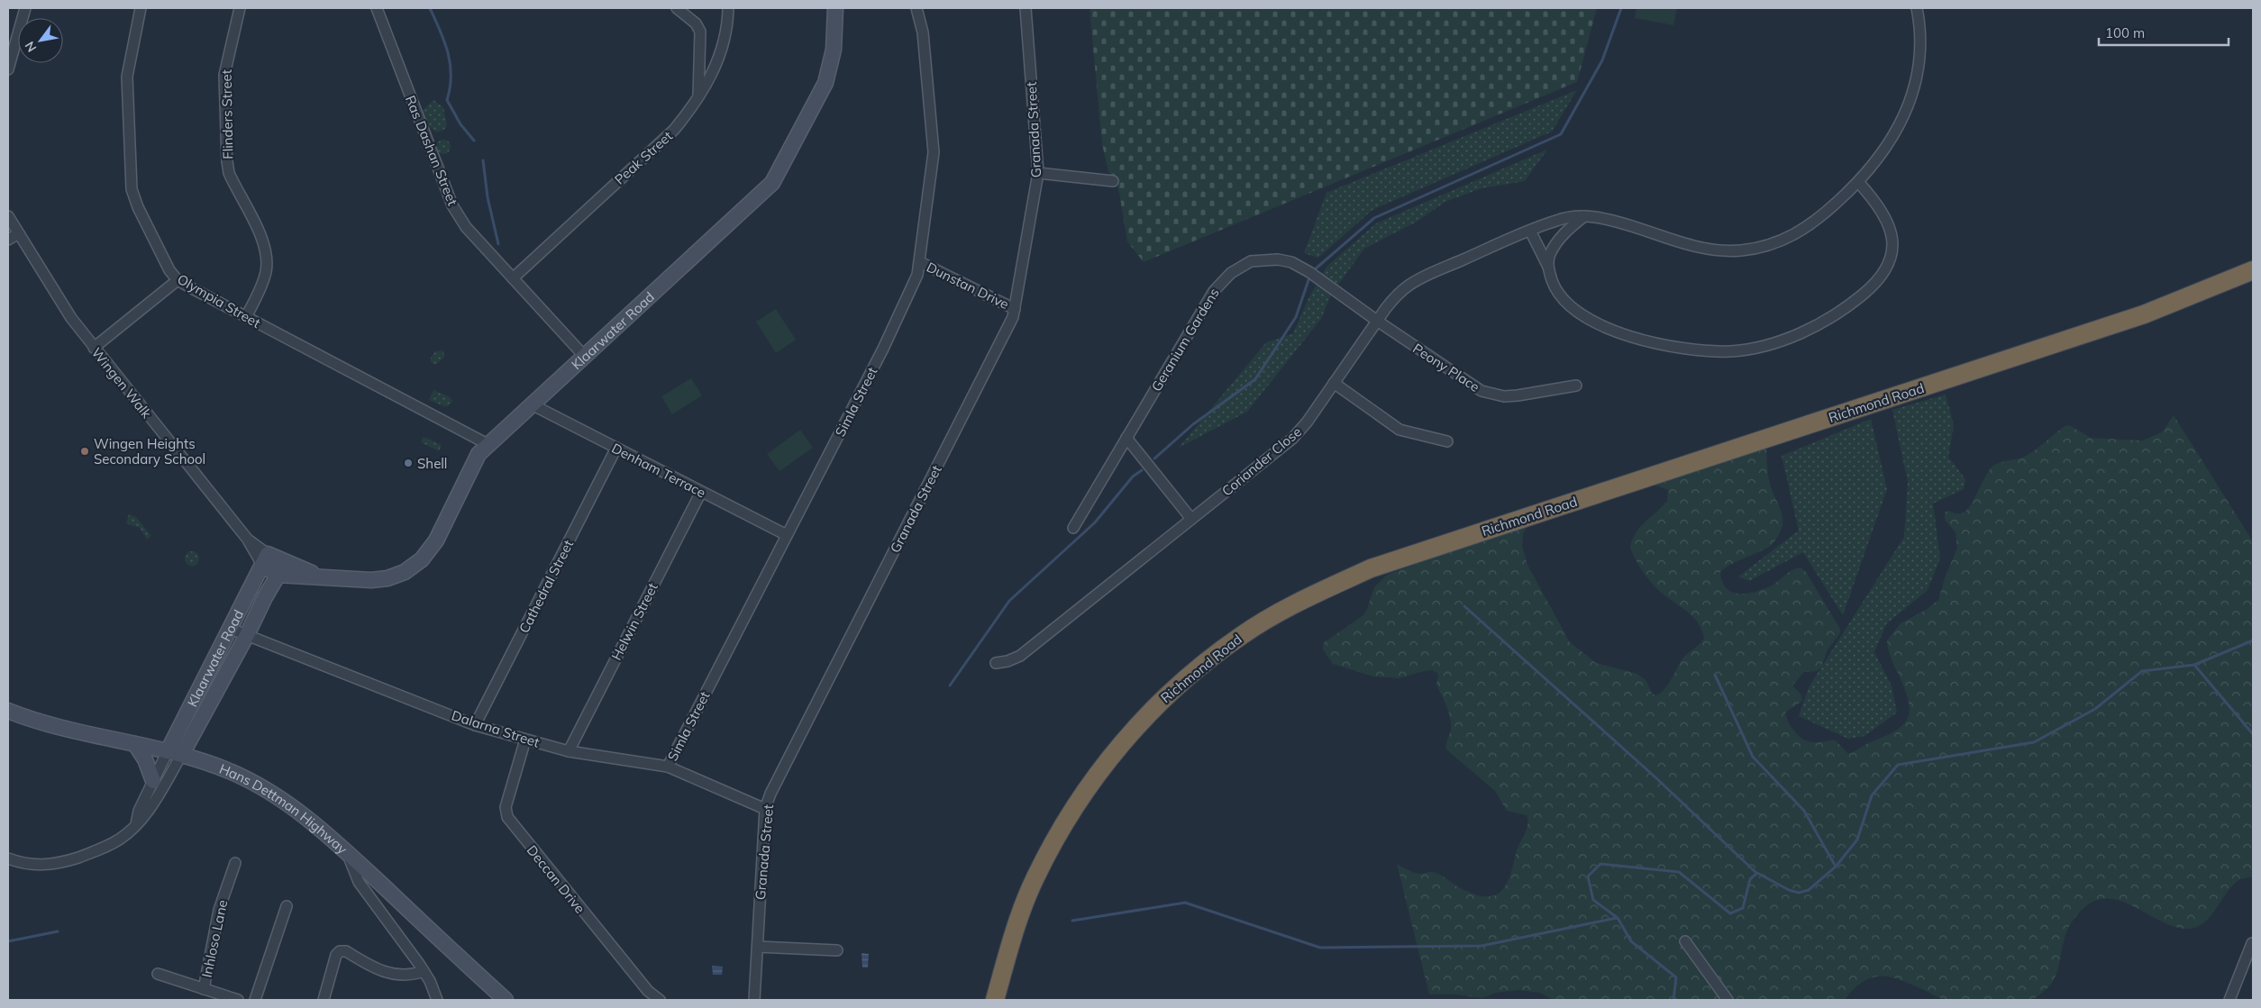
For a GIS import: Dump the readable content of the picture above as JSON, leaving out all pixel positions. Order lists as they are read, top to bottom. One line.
{"streets":{"highway":["Richmond Road"],"street":["Flinders Street","Granada Street","Ras Dashan Street","Peak Street","Dunstan Drive","Olympia Street","Klaarwater Road","Geranium Gardens","Peony Place","Wingen Walk","Simla Street","Coriander Close","Denham Terrace","Cathedral Street","Helwin Street","Dalarna Street","Hans Dettman Highway","Deccan Drive","Inhloso Lane"]},"crossings":[["Flinders Street","Olympia Street"],["Granada Street","Dunstan Drive"],["Granada Street","Dalarna Street"],["Ras Dashan Street","Peak Street"],["Ras Dashan Street","Klaarwater Road"],["Dunstan Drive","Simla Street"],["Olympia Street","Klaarwater Road"],["Klaarwater Road","Wingen Walk"],["Klaarwater Road","Denham Terrace"],["Klaarwater Road","Dalarna Street"],["Klaarwater Road","Hans Dettman Highway"],["Geranium Gardens","Peony Place"],["Geranium Gardens","Coriander Close"],["Peony Place","Coriander Close"],["Simla Street","Denham Terrace"],["Simla Street","Dalarna Street"],["Denham Terrace","Cathedral Street"],["Denham Terrace","Helwin Street"],["Cathedral Street","Dalarna Street"],["Helwin Street","Dalarna Street"],["Dalarna Street","Deccan Drive"]],"places":["Wingen Heights Secondary School","Shell"],"scale_bar":"100 m","north":"bottom left"}
